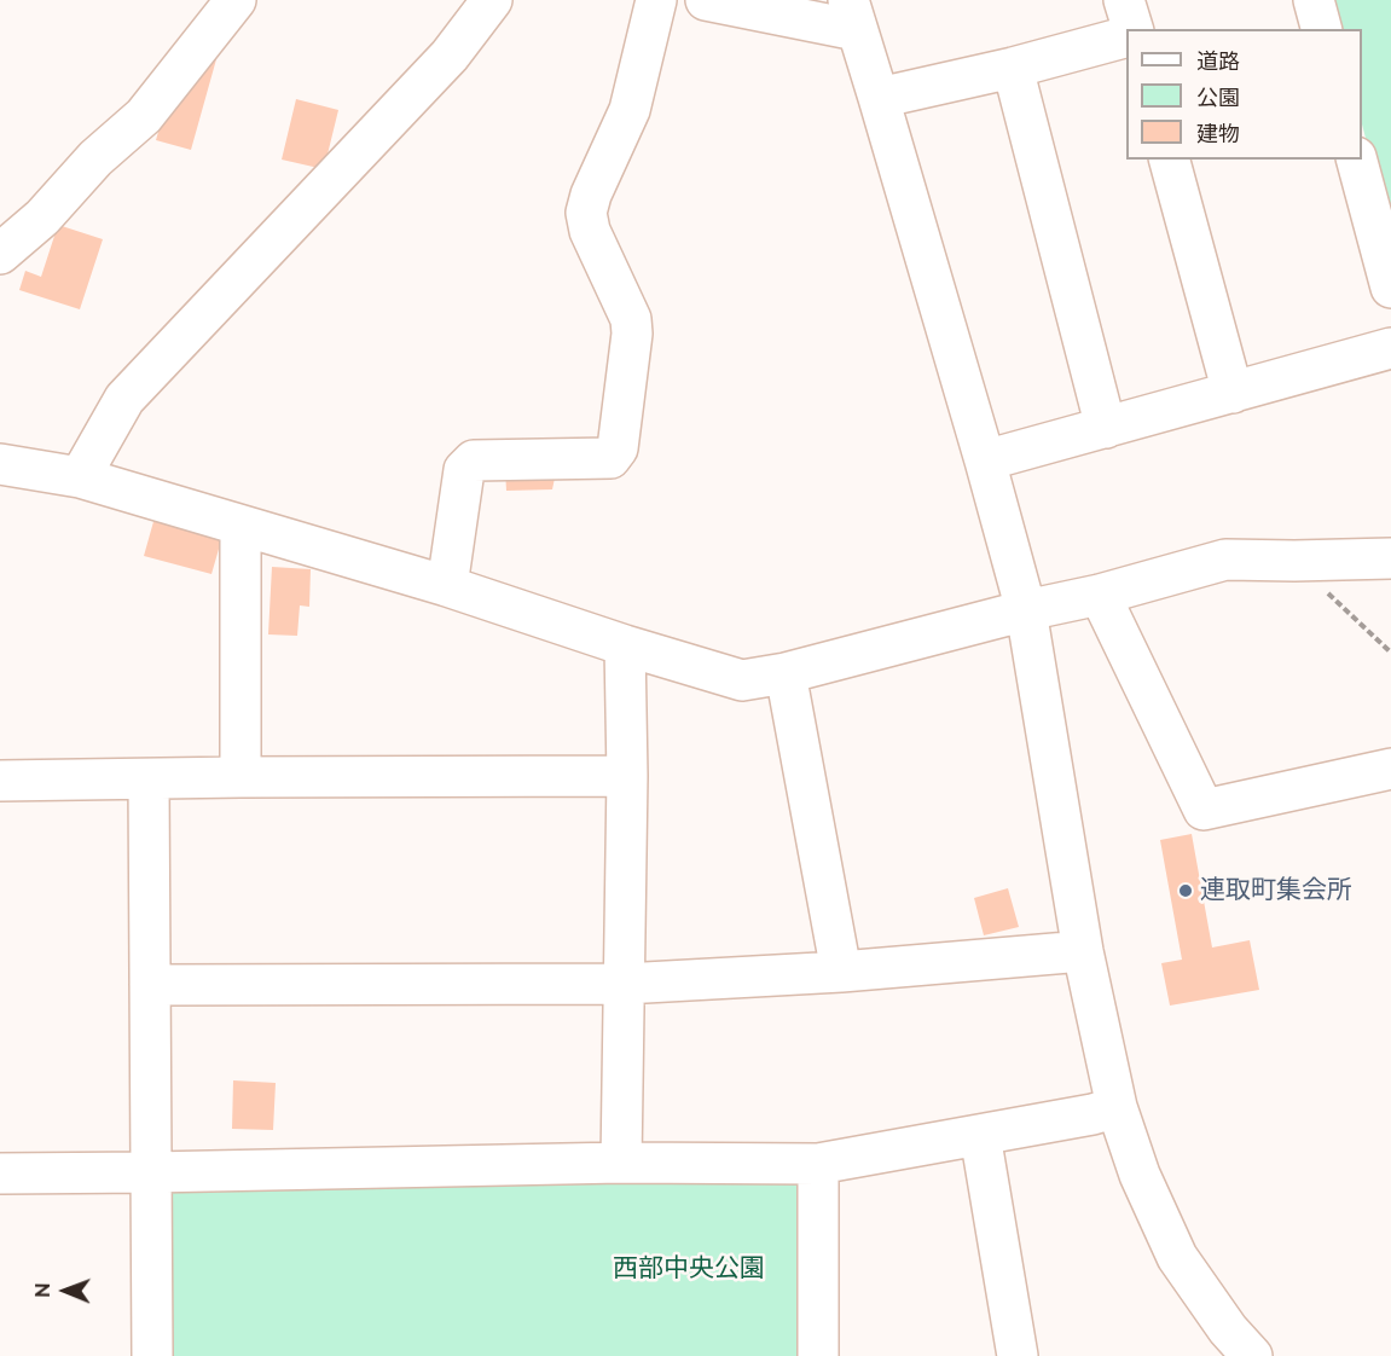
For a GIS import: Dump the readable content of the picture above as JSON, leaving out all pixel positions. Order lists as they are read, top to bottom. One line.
{"parks":["西部中央公園"],"places":["連取町集会所"],"legend":["道路","公園","建物"],"north":"left"}
